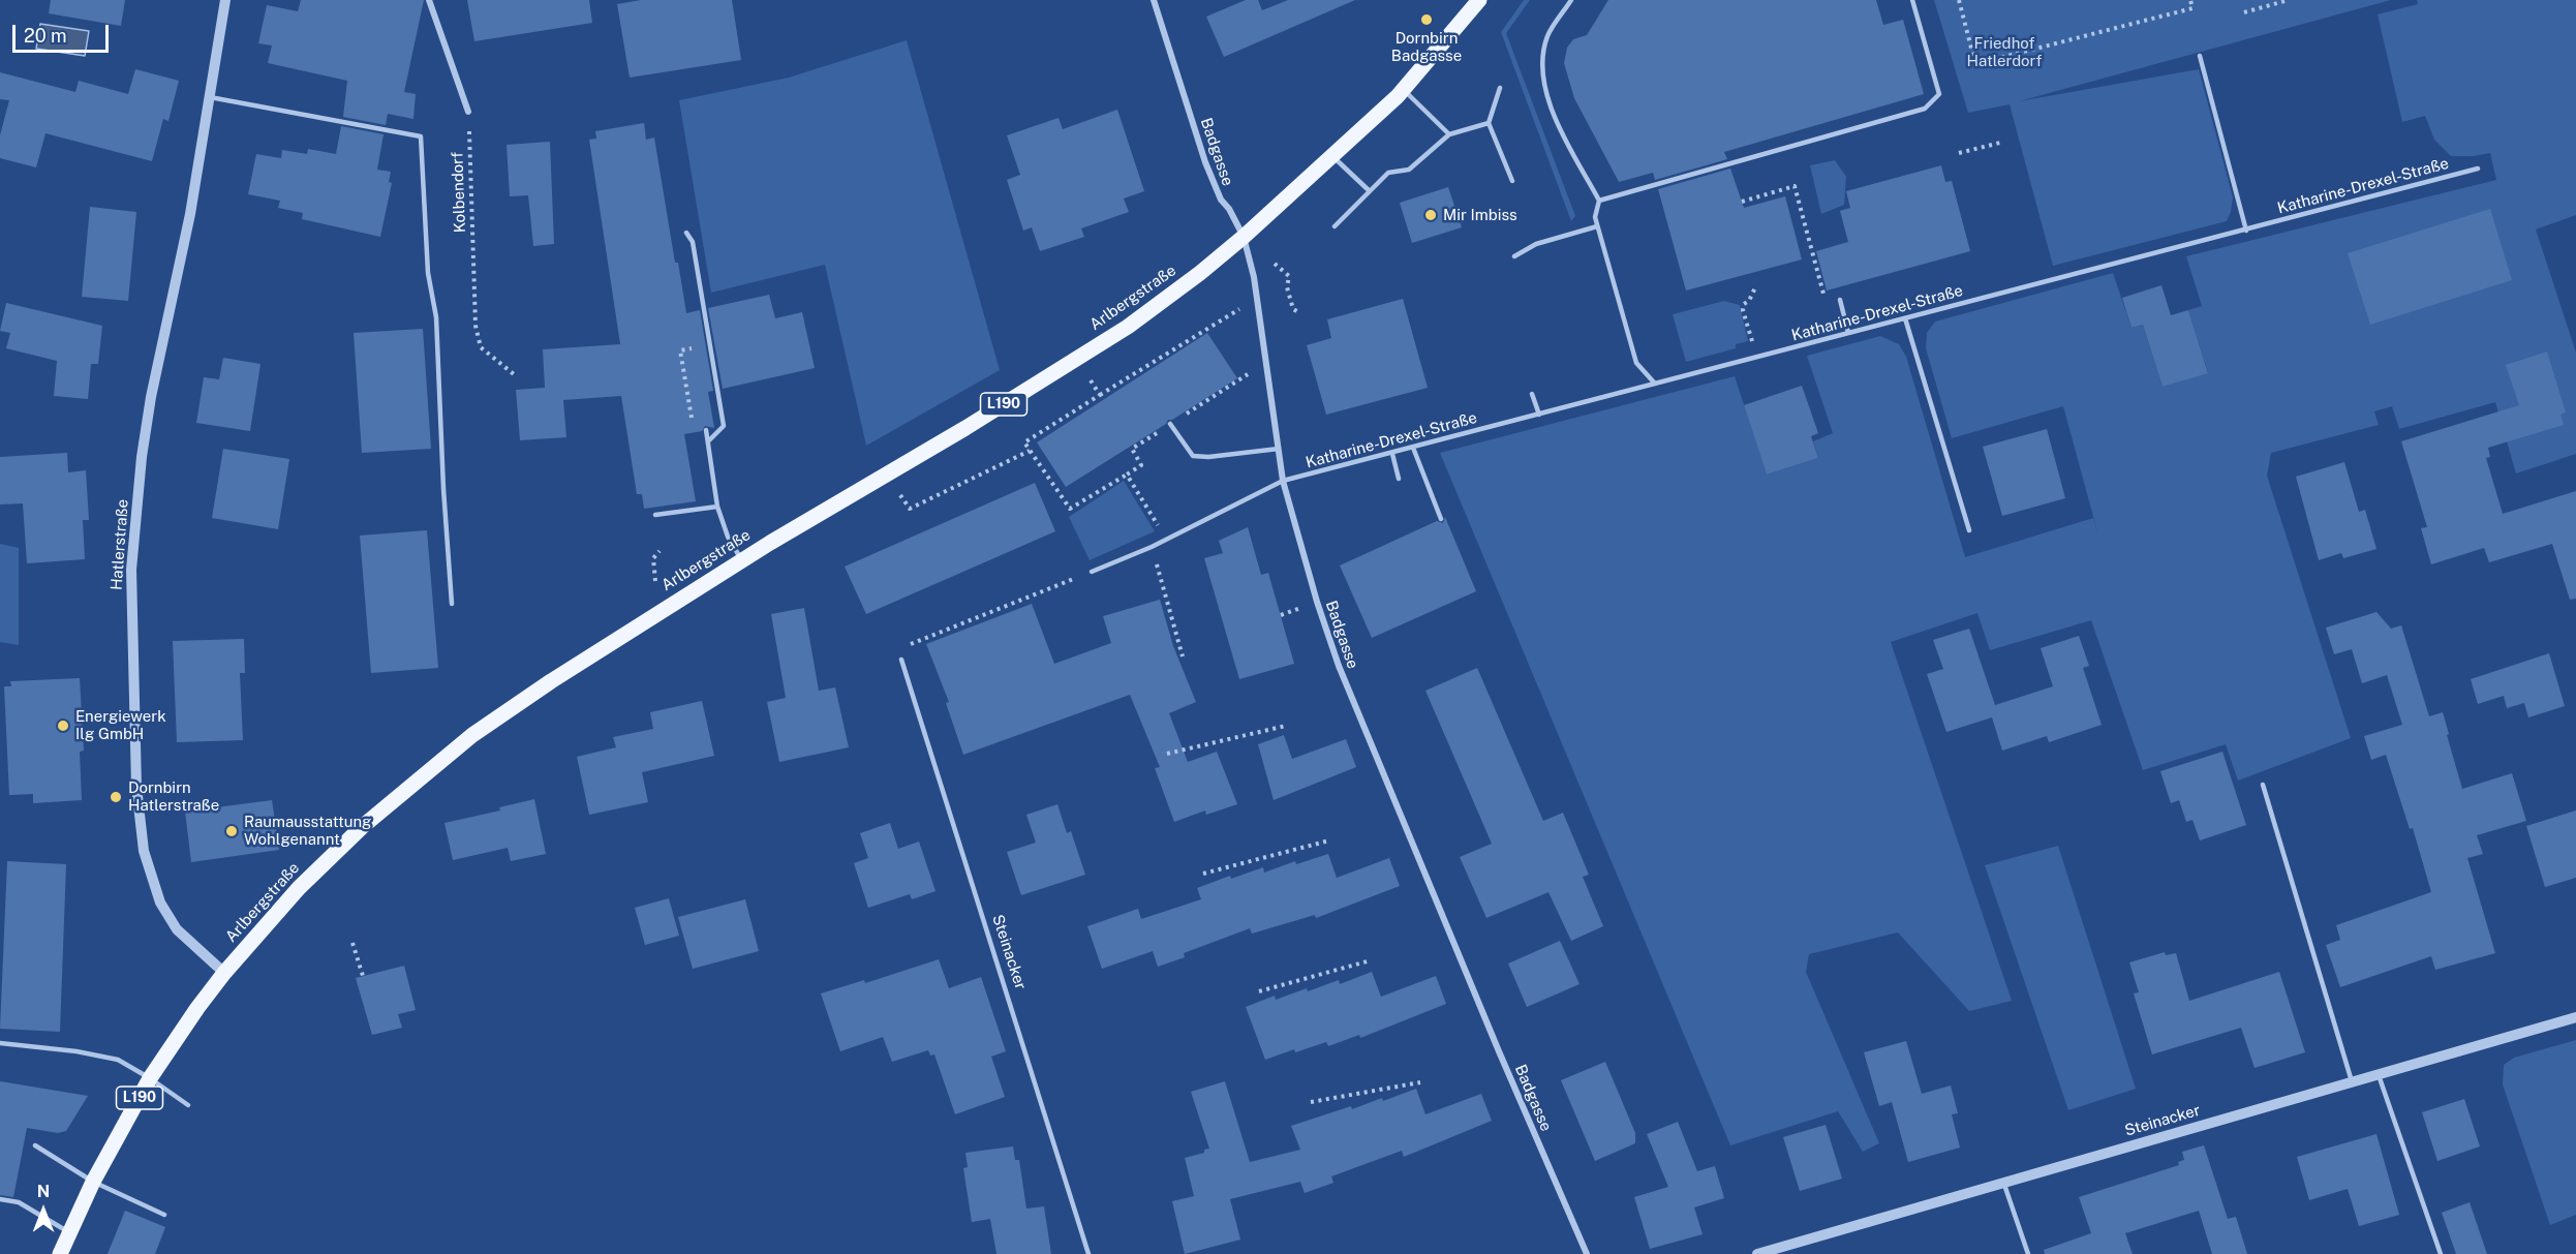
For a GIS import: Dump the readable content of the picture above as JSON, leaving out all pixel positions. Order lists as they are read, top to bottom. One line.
{"streets":{"main road":["Arlbergstraße","L190"],"street":["Badgasse","Hatlerstraße","Steinacker"],"lane":["Katharine-Drexel-Straße"],"path":["Kolbendorf"]},"crossings":[["Badgasse","Katharine-Drexel-Straße"],["Badgasse","Arlbergstraße"],["Arlbergstraße","Hatlerstraße"]],"parks":["Friedhof Hatlerdorf"],"places":["Dornbirn Badgasse","Mir Imbiss","Energiewerk Ilg GmbH","Dornbirn Hatlerstraße","Raumausstattung Wohlgenannt"],"scale_bar":"20 m","north":"top"}
